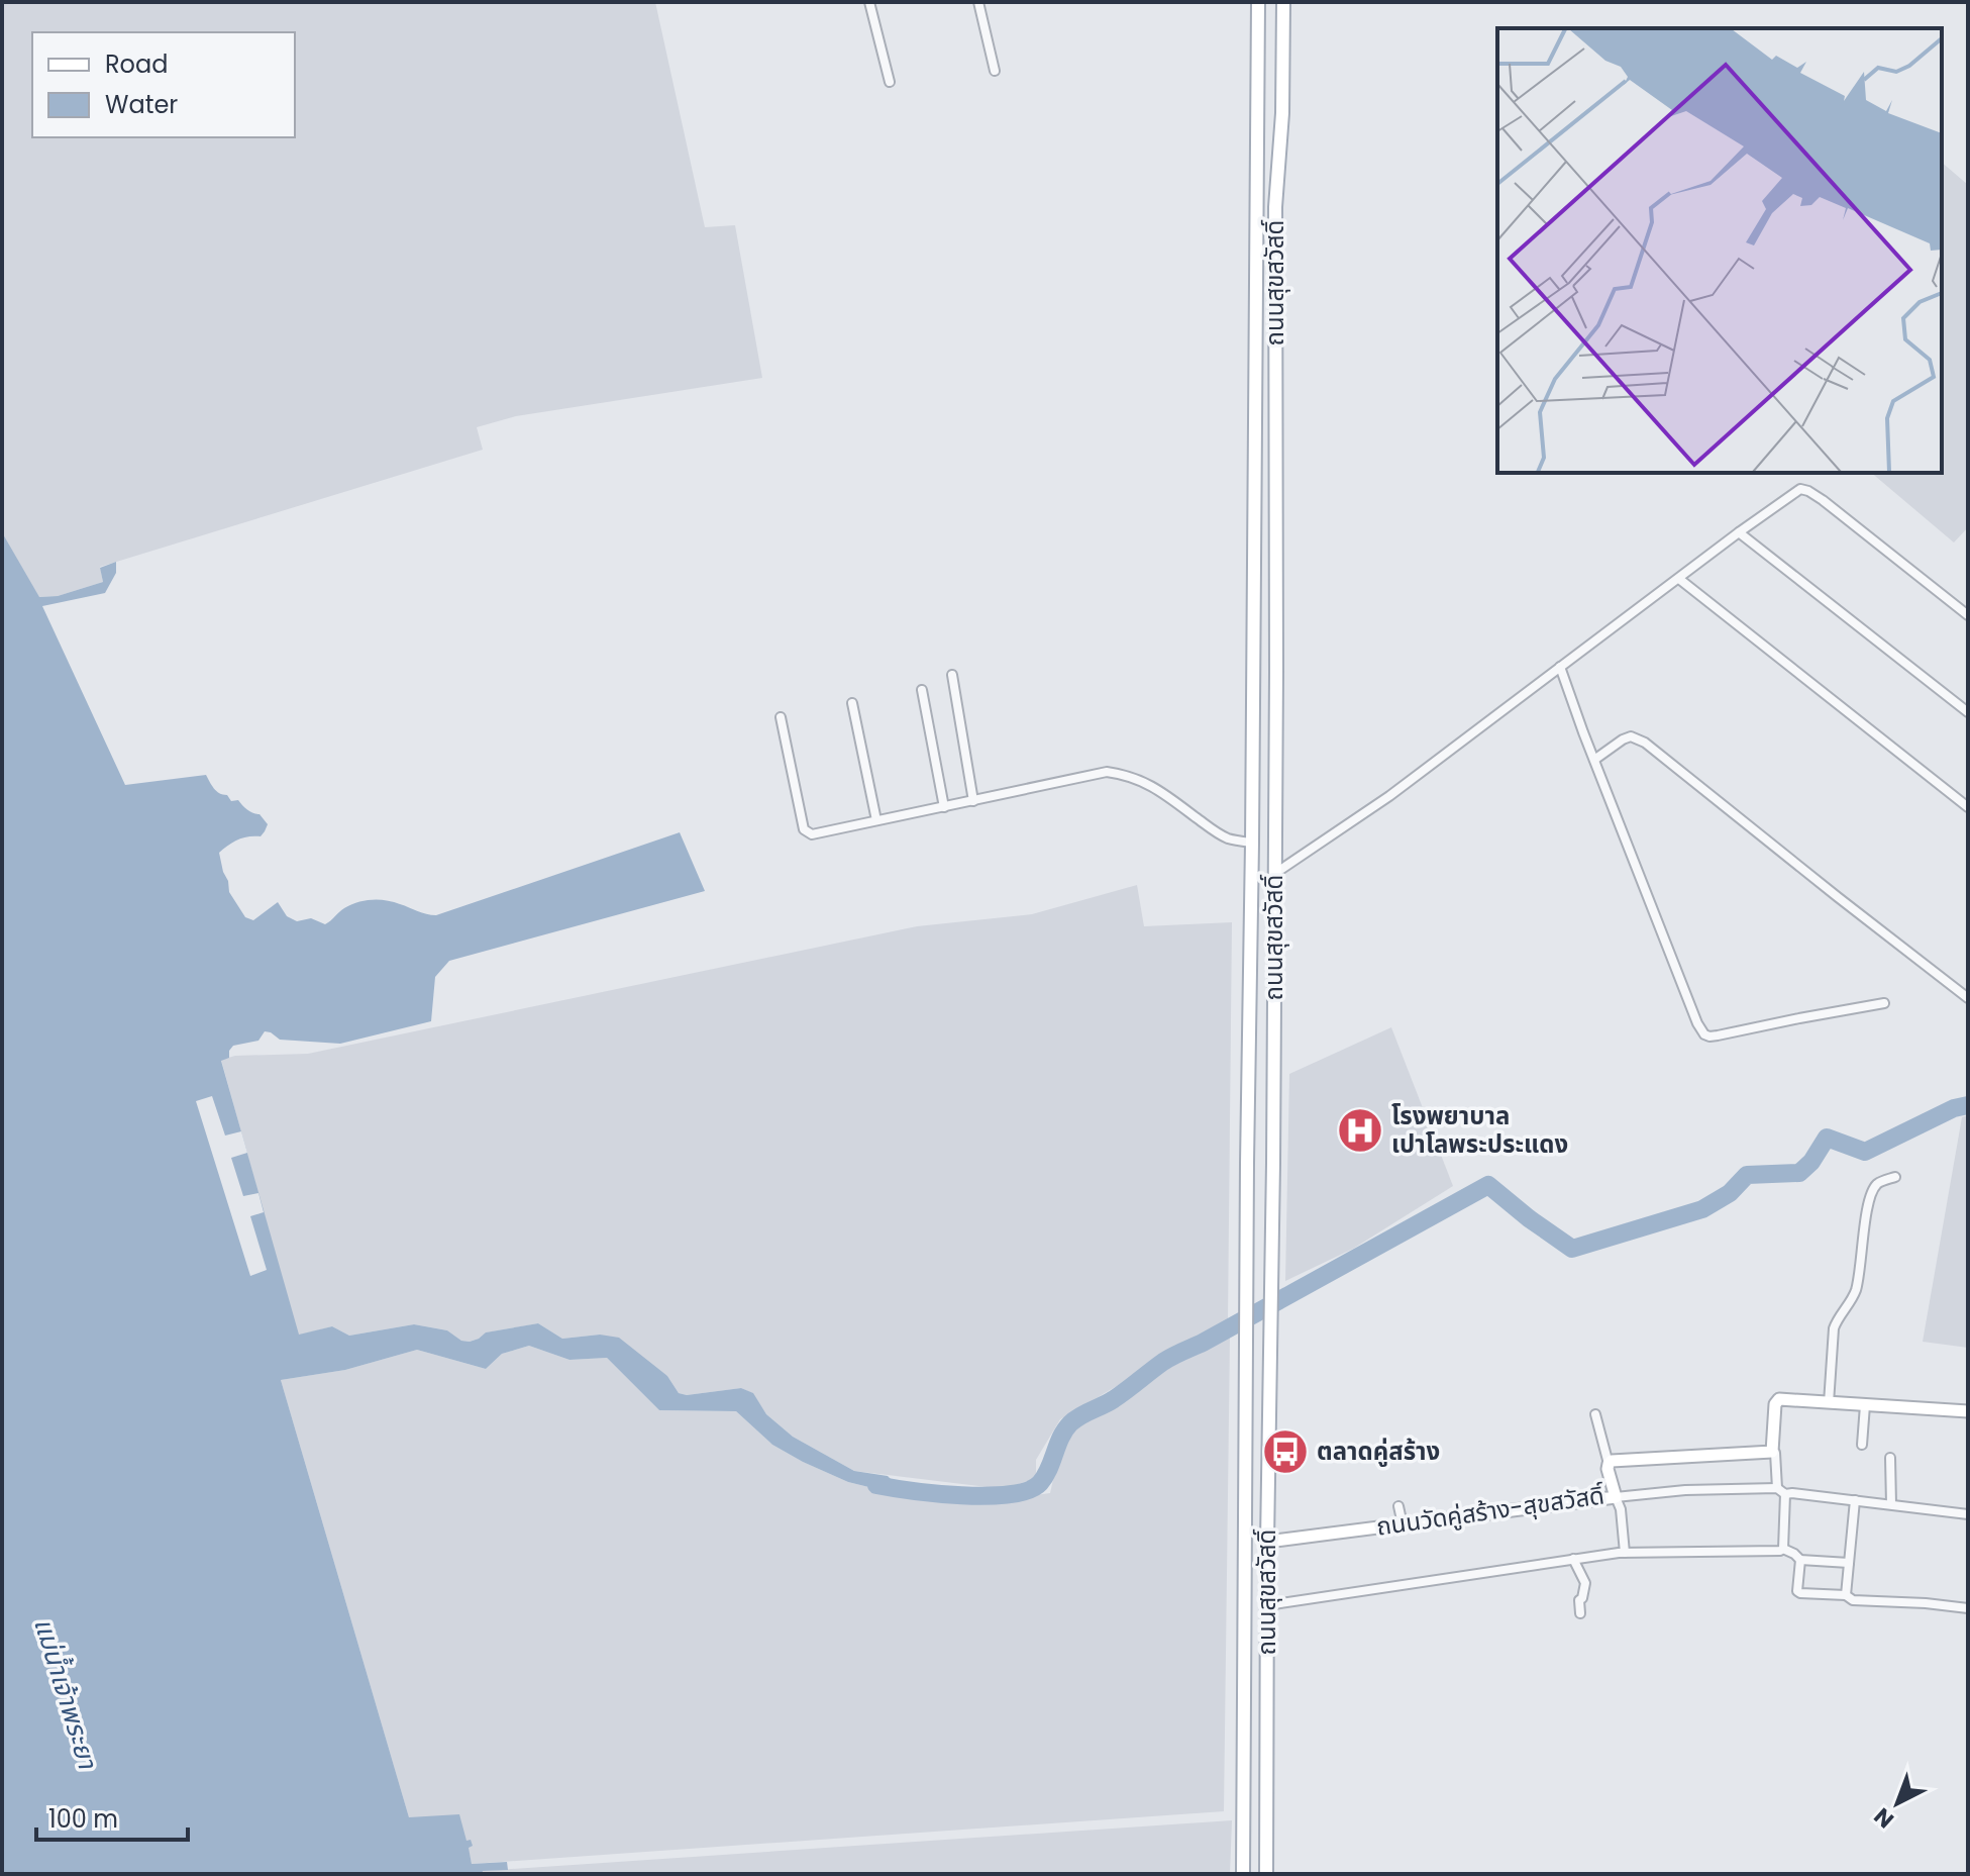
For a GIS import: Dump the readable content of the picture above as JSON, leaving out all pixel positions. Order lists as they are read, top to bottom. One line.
{"streets":{"main road":["ถนนสุขสวัสดิ์"],"street":["ถนนวัดคู่สร้าง-สุขสวัสดิ์"]},"crossings":[["ถนนสุขสวัสดิ์","ถนนวัดคู่สร้าง-สุขสวัสดิ์"]],"water":["แม่น้ำเจ้าพระยา"],"places":{"hospital":["โรงพยาบาล เปาโลพระประแดง"],"bus stop":["ตลาดคู่สร้าง"]},"legend":["Road","Water"],"scale_bar":"100 m","north":"bottom left"}
